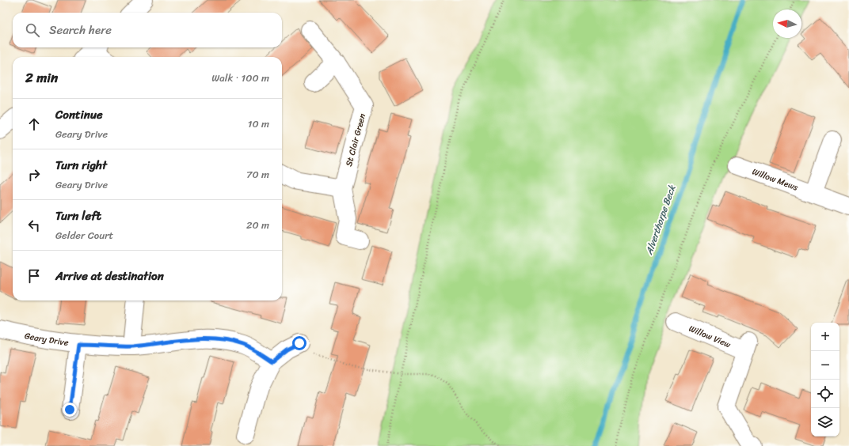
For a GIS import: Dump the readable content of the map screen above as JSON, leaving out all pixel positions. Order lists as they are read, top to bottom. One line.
{"streets":{"street":["St Clair Green","Willow Mews","Willow View","Geary Drive"]},"water":["Alverthorpe Beck"],"north":"left","page":{"search":"Search here","heading":["2 min","Walk · 100 m"],"list":[["Continue","Geary Drive","10 m"],["Turn right","Geary Drive","70 m"],["Turn left","Gelder Court","20 m"],"Arrive at destination"],"map_buttons":["+","−"]}}
